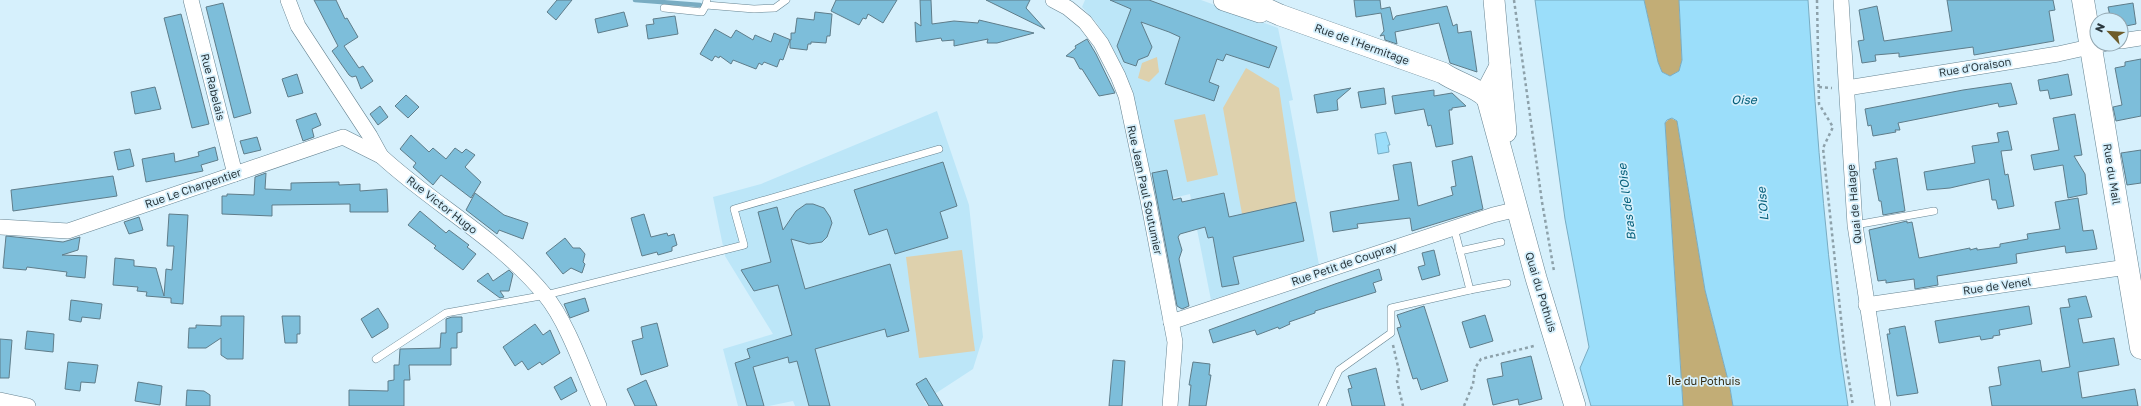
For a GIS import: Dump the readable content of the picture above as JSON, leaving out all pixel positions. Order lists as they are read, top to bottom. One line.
{"streets":{"main road":["Rue de l'Hermitage","Rue du Mail","Quai du Pothuis"],"street":["Rue d'Oraison","Rue Rabelais","Rue Le Charpentier","Rue Jean Paul Soutumier","Quai de Halage","Rue Victor Hugo","Rue Petit de Coupray","Rue de Venel"]},"crossings":[["Rue de l'Hermitage","Quai du Pothuis"],["Rue d'Oraison","Quai de Halage"],["Rue Rabelais","Rue Le Charpentier"],["Rue du Mail","Rue de Venel"],["Rue Le Charpentier","Rue Victor Hugo"],["Rue Jean Paul Soutumier","Rue Petit de Coupray"],["Quai de Halage","Rue de Venel"],["Rue Petit de Coupray","Quai du Pothuis"]],"water":["Oise","Bras de l'Oise","L'Oise"],"parks":["Île du Pothuis"],"north":"top left"}
